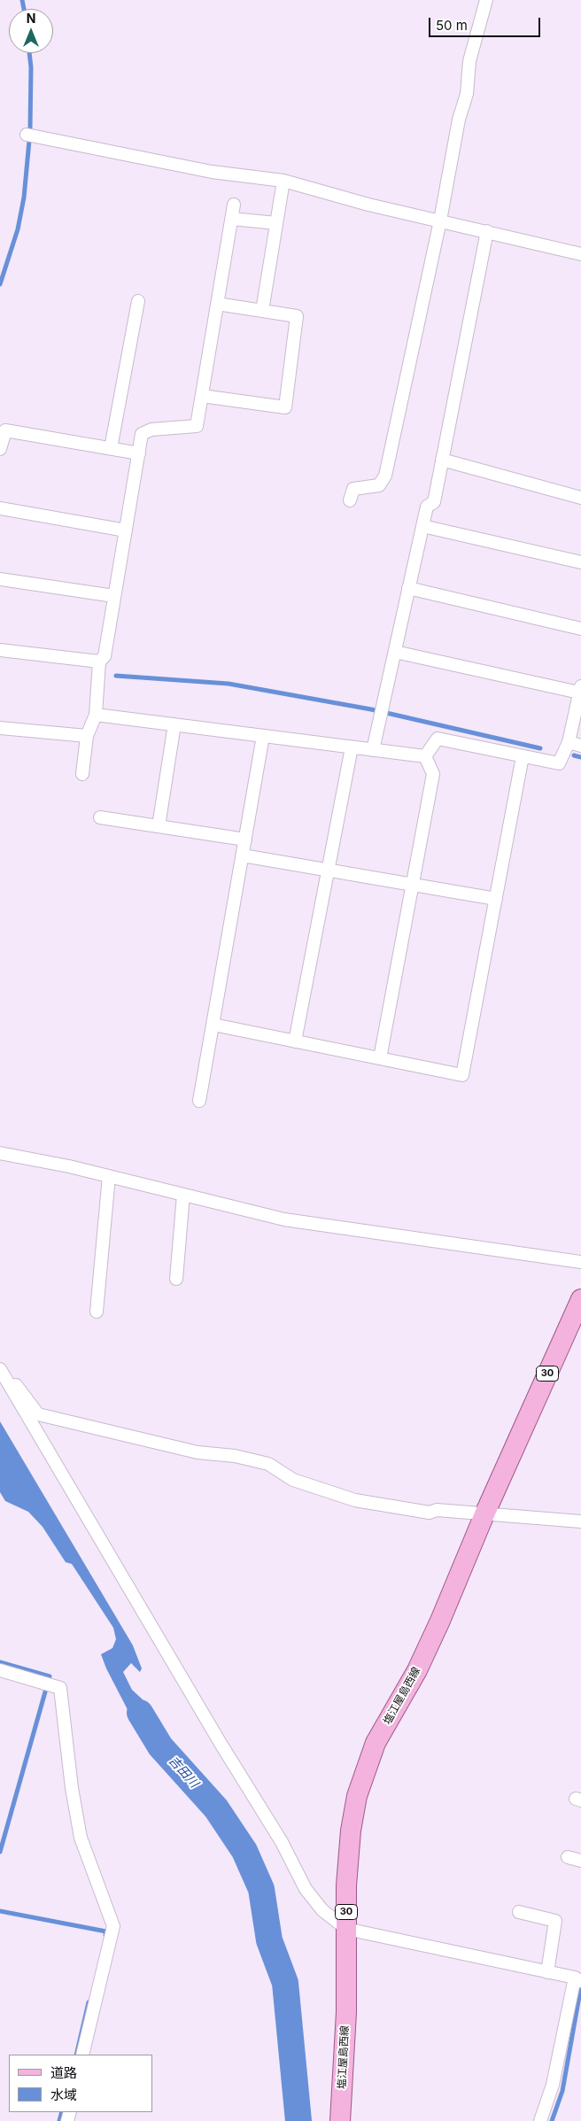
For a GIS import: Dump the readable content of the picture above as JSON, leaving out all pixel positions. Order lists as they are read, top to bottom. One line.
{"streets":{"main road":["30","塩江屋島西線"]},"water":["吉田川"],"legend":["道路","水域"],"scale_bar":"50 m","north":"top"}
